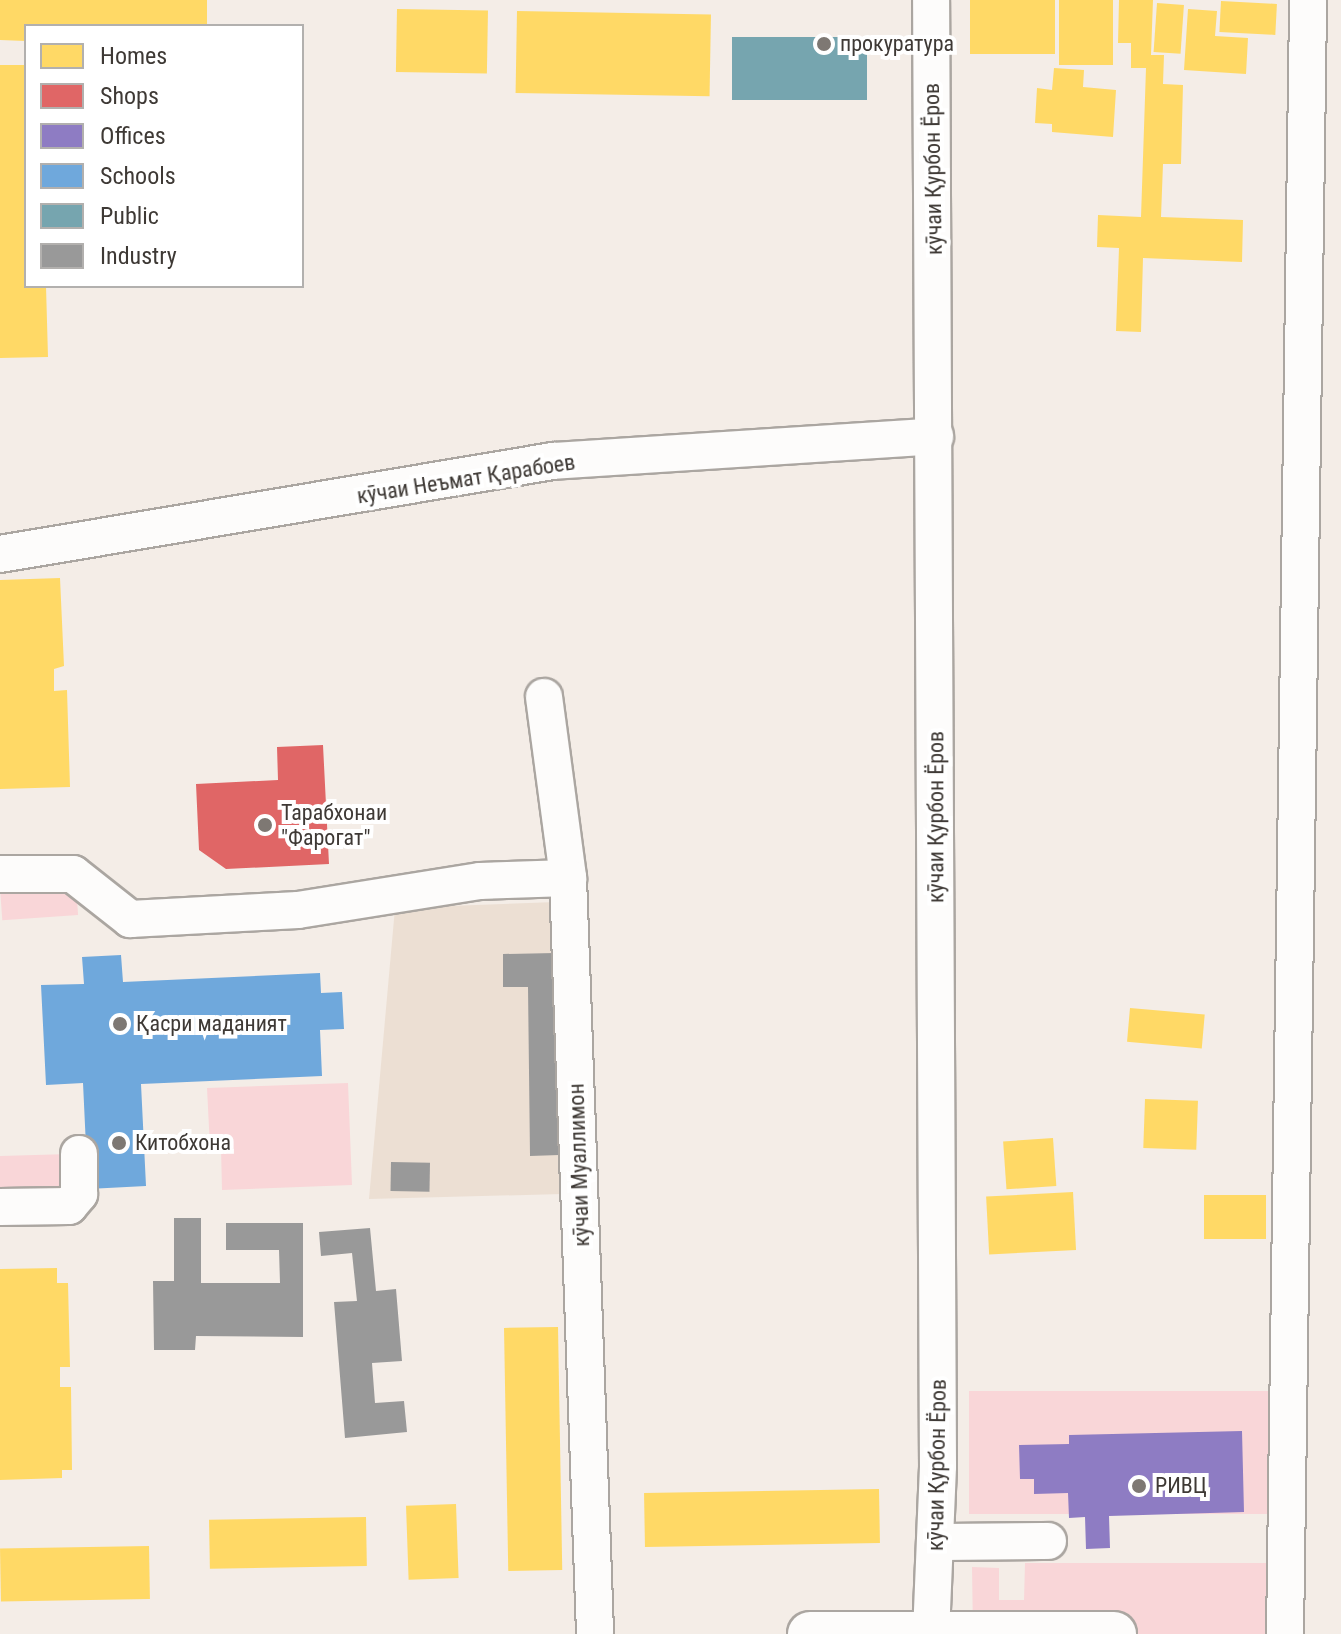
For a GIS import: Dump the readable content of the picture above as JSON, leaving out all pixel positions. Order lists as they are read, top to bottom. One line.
{"streets":{"street":["кӯчаи Қурбон Ёров","кӯчаи Неъмат Қарабоев","кӯчаи Муаллимон"]},"crossings":[["кӯчаи Қурбон Ёров","кӯчаи Неъмат Қарабоев"]],"places":["прокуратура","Тарабхонаи \"Фарогат\"","Қасри маданият","Китобхона","РИВЦ"],"legend":["Homes","Shops","Offices","Schools","Public","Industry"]}
